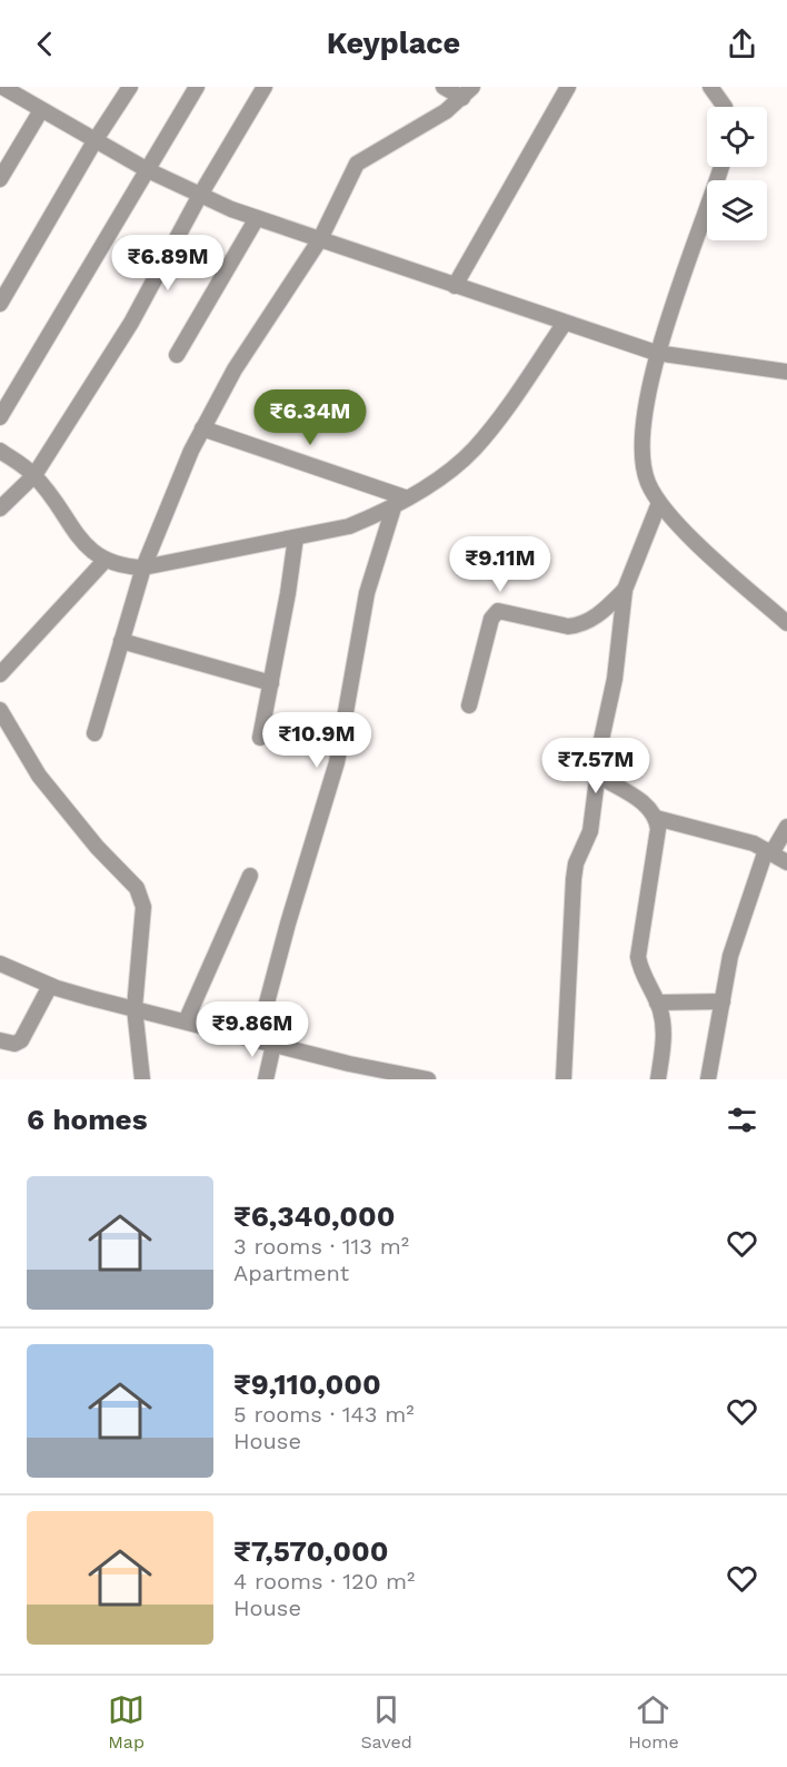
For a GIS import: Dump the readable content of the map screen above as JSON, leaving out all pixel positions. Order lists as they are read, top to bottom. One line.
{"page":{"header":"Keyplace","price":["₹6.89M","₹6.34M","₹9.11M","₹10.9M","₹7.57M","₹9.86M"],"heading":"6 homes","list":[{"name":"₹6,340,000","note":"3 rooms · 113 m² · Apartment"},{"name":"₹9,110,000","note":"5 rooms · 143 m² · House"},{"name":"₹7,570,000","note":"4 rooms · 120 m² · House"}],"tabs":["Map","Saved","Home"]}}
